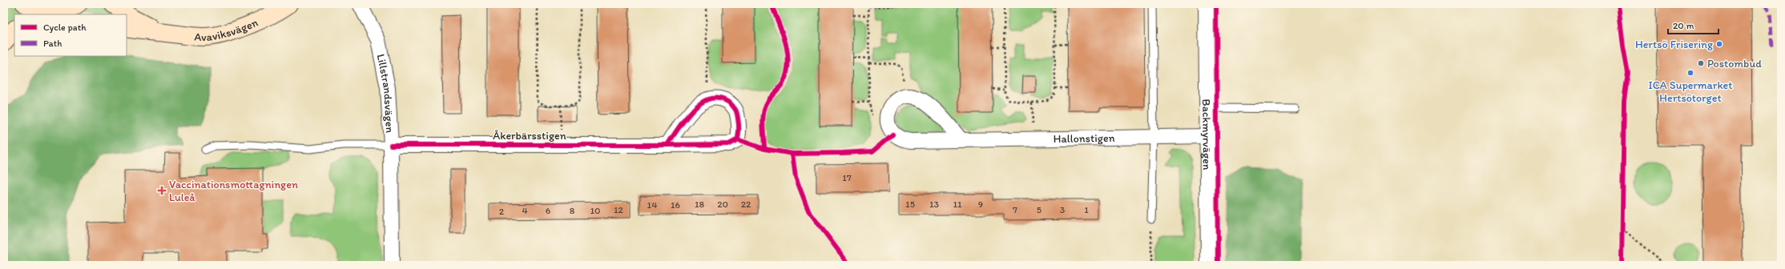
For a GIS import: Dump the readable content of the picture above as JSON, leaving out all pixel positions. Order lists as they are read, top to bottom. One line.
{"streets":{"street":["Avaviksvägen","Lillstrandsvägen","Backmyrvägen","Åkerbärsstigen","Hallonstigen"]},"crossings":[["Lillstrandsvägen","Åkerbärsstigen"],["Backmyrvägen","Hallonstigen"]],"places":{"other":["Hertsö Frisering","Postombud","ICA Supermarket Hertsötorget"],"health":["Vaccinationsmottagningen Luleå"]},"house_numbers":["17","18","20","22","15","13","11","9","14","16","12","7","5","3","1","4","6","8","10","2"],"legend":["Cycle path","Path"],"scale_bar":"20 m"}
